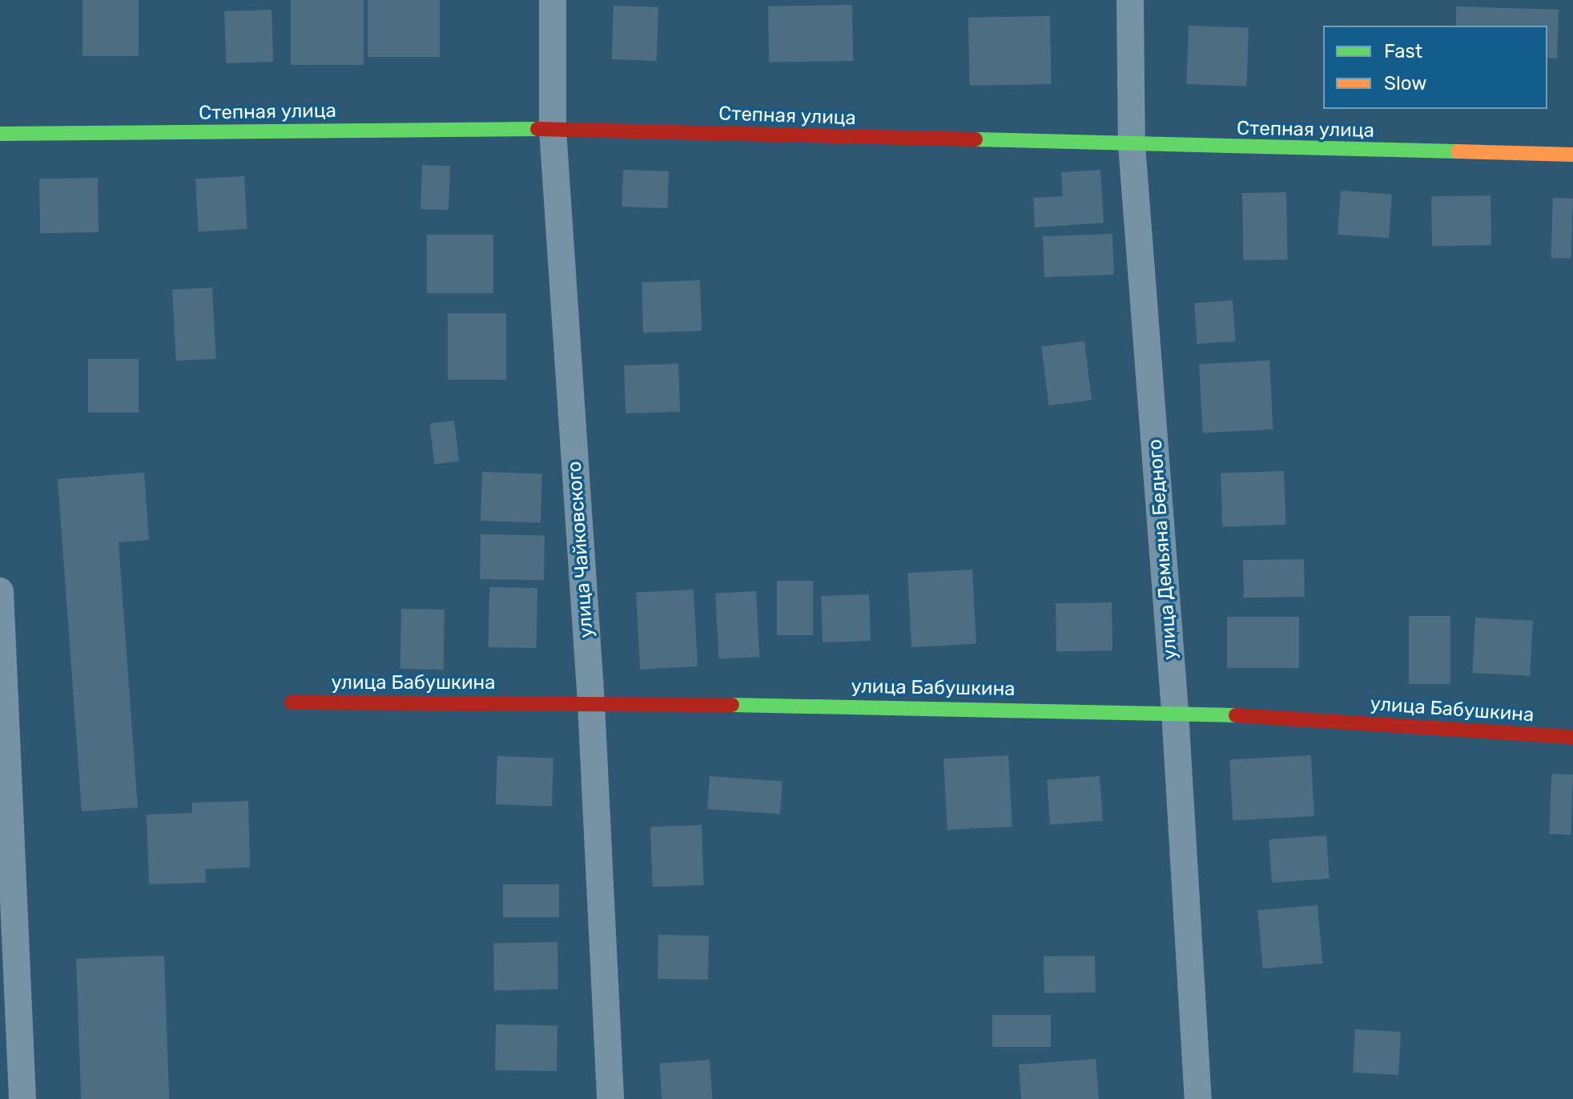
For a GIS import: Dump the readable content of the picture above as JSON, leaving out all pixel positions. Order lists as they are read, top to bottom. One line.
{"streets":{"street":["Степная улица","улица Чайковского","улица Демьяна Бедного","улица Бабушкина"]},"crossings":[["Степная улица","улица Чайковского"],["Степная улица","улица Демьяна Бедного"],["улица Чайковского","улица Бабушкина"],["улица Демьяна Бедного","улица Бабушкина"]],"legend":["Fast","Slow"]}
